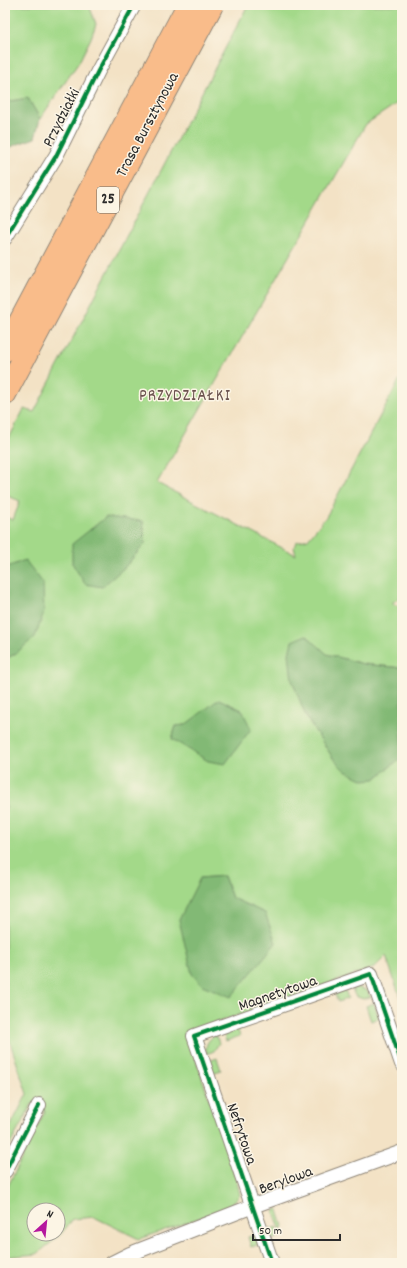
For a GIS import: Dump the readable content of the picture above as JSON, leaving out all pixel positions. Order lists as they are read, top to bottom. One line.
{"streets":{"main road":["Trasa Bursztynowa","25"],"street":["Przydziałki","Magnetytowa","Nefrytowa","Berylowa"]},"crossings":[["Magnetytowa","Nefrytowa"],["Nefrytowa","Berylowa"]],"districts":["PRZYDZIAŁKI"],"scale_bar":"50 m","north":"top right"}
